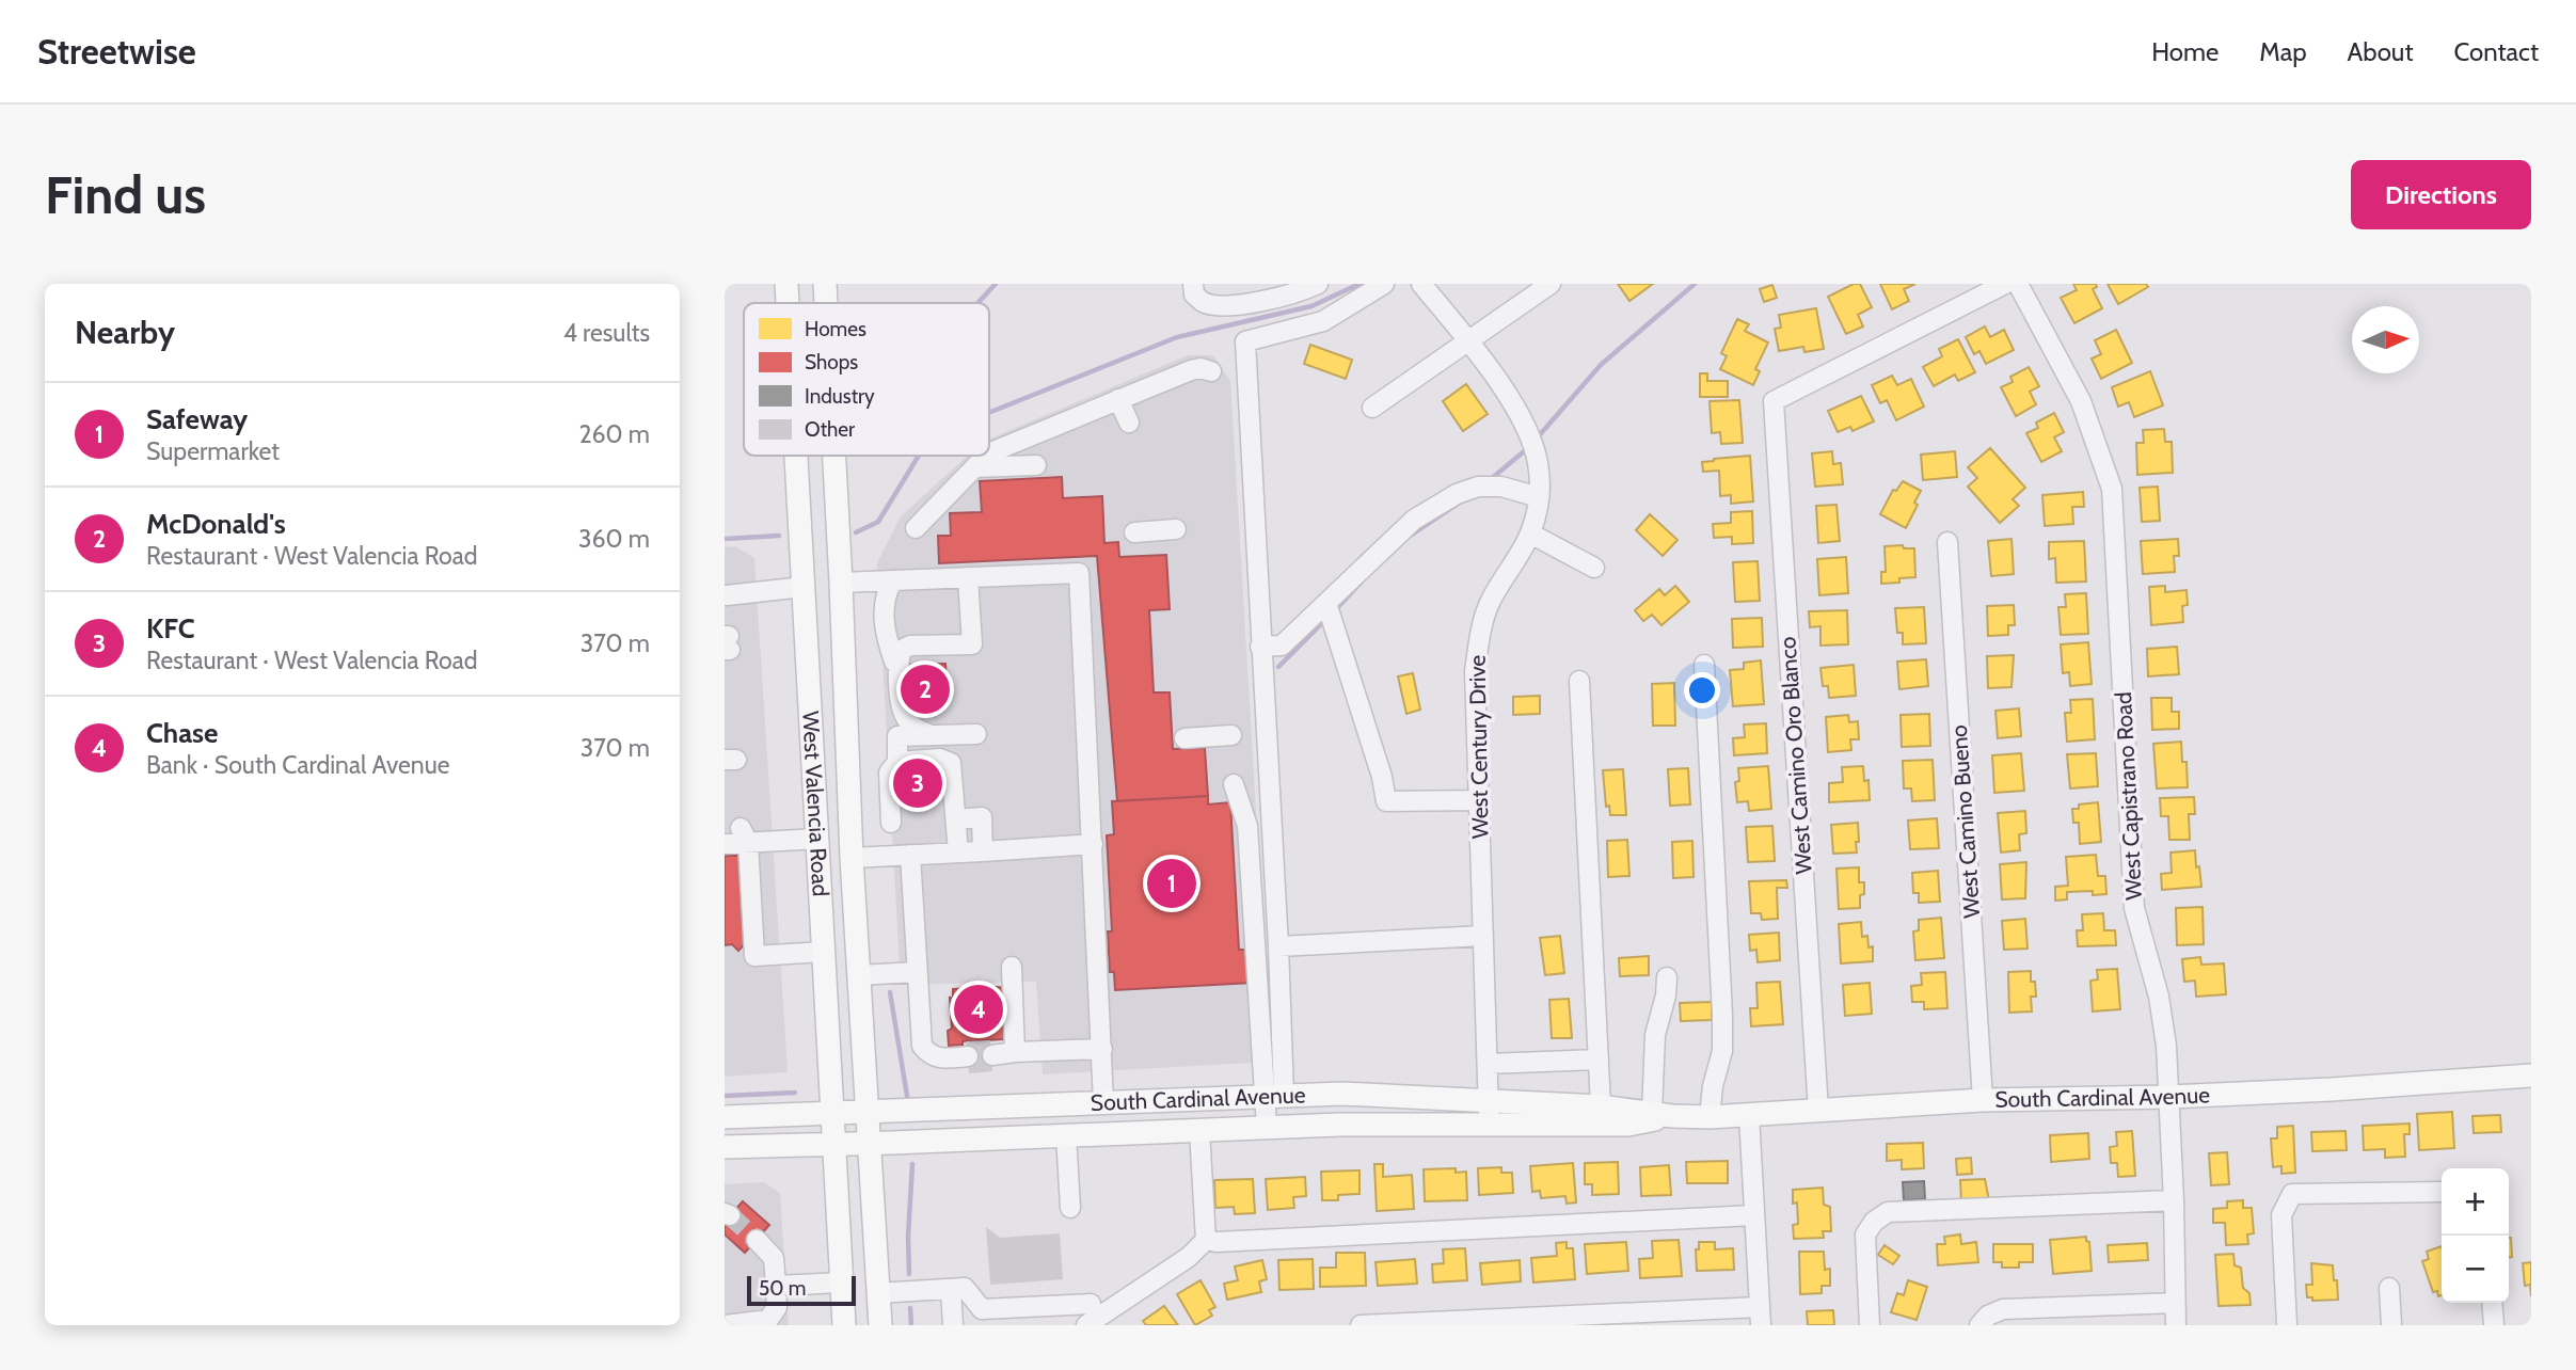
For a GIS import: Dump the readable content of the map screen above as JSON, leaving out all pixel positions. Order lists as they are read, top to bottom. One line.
{"streets":{"main road":["West Valencia Road","South Cardinal Avenue"],"street":["West Century Drive","West Camino Oro Blanco","West Capistrano Road","West Camino Bueno"]},"crossings":[["West Century Drive","South Cardinal Avenue"],["West Camino Oro Blanco","South Cardinal Avenue"],["West Capistrano Road","South Cardinal Avenue"],["West Valencia Road","South Cardinal Avenue"],["West Camino Bueno","South Cardinal Avenue"]],"legend":["Homes","Shops","Industry","Other"],"scale_bar":"50 m","north":"right","page":{"header":"Streetwise","nav":["Home","Map","About","Contact"],"buttons":"Directions","title":"Find us","heading":["Nearby","4 results"],"list":[{"mark":"1","name":"Safeway","note":"Supermarket","value":"260 m"},{"mark":"2","name":"McDonald's","note":"Restaurant · West Valencia Road","value":"360 m"},{"mark":"3","name":"KFC","note":"Restaurant · West Valencia Road","value":"370 m"},{"mark":"4","name":"Chase","note":"Bank · South Cardinal Avenue","value":"370 m"}],"pins":["2","3","1","4"],"map_buttons":["+","−"],"scale":"50 m"}}
